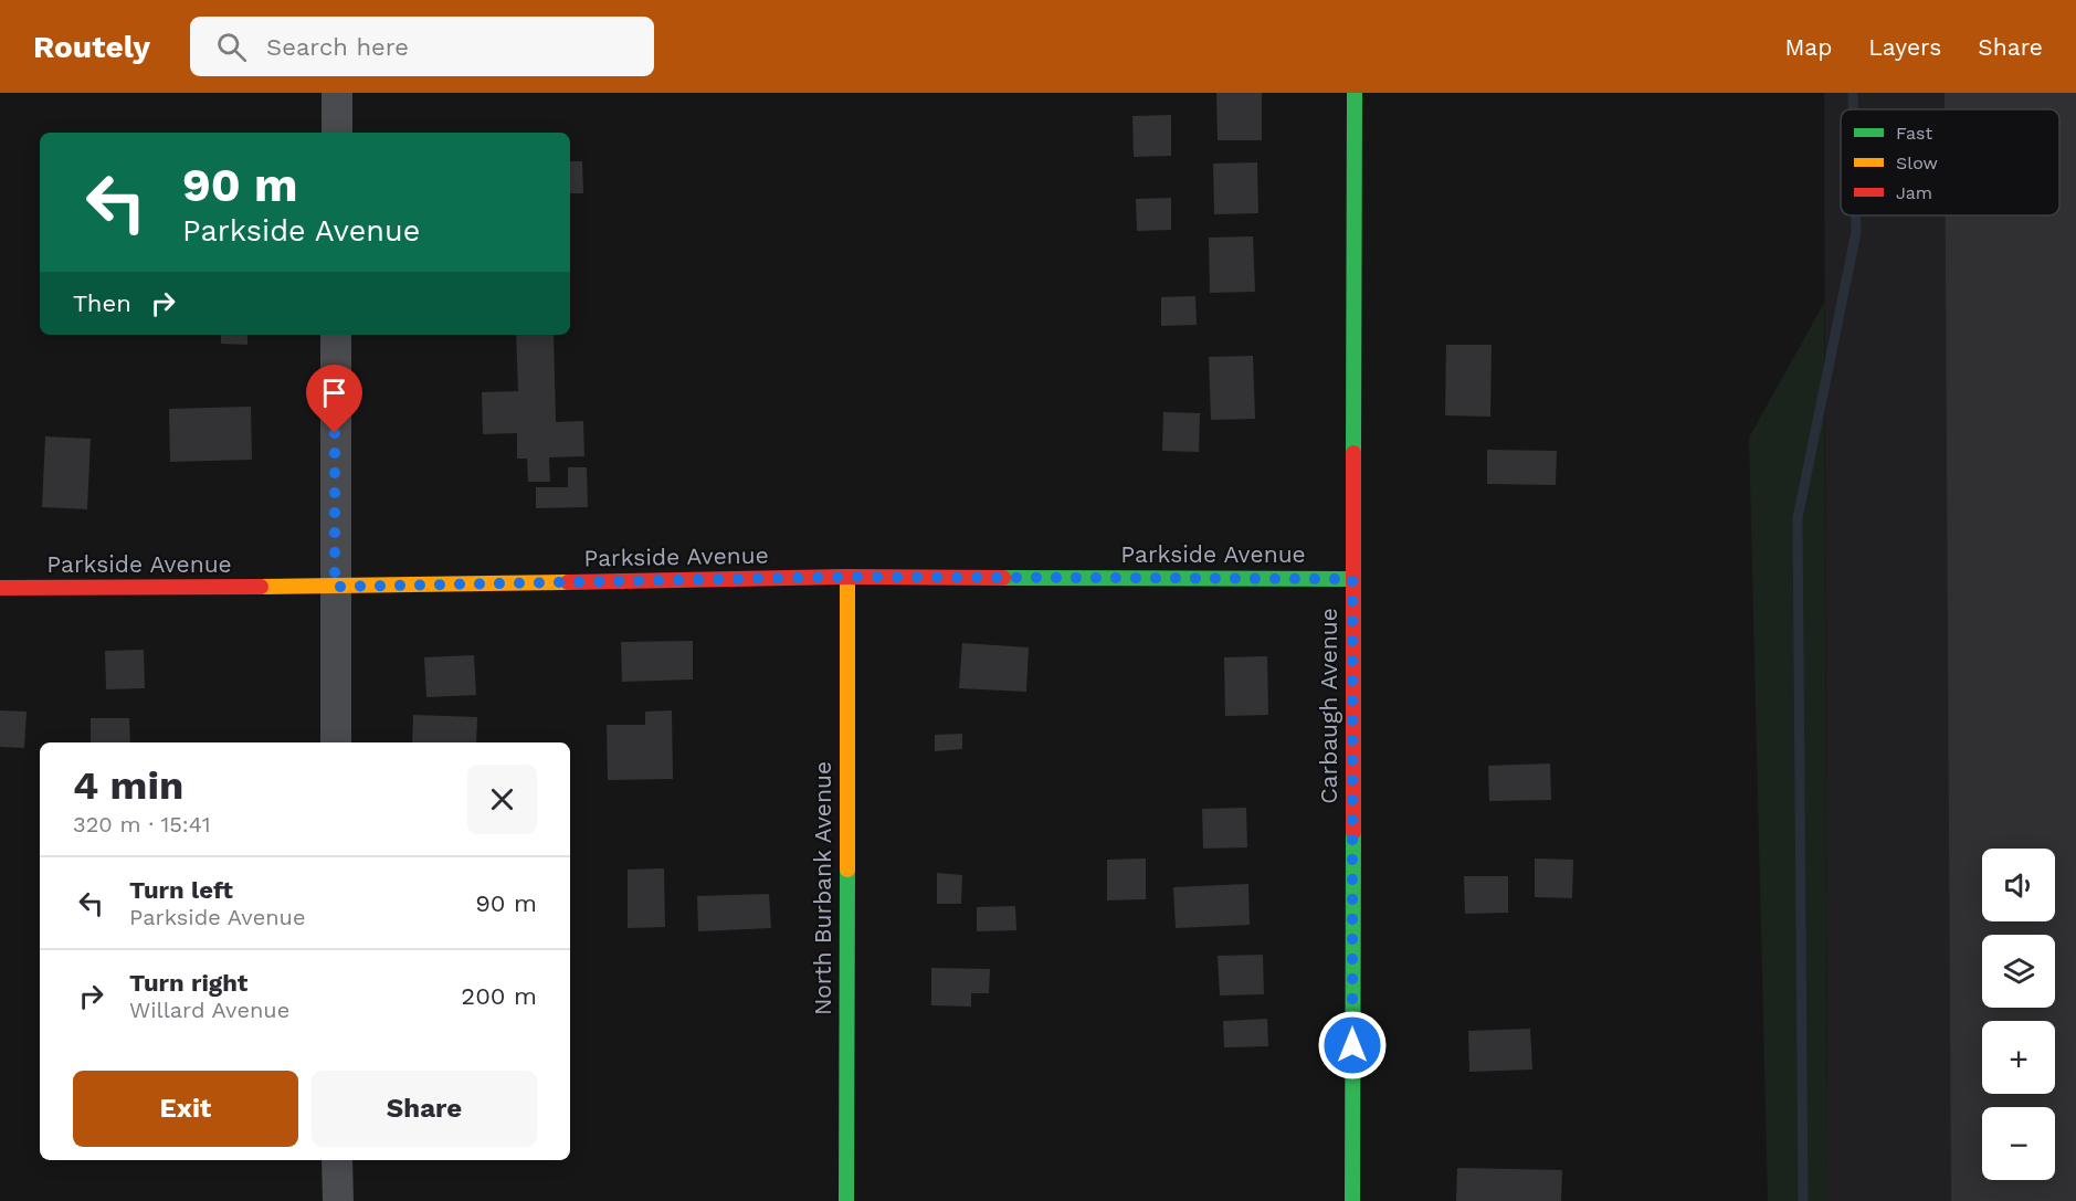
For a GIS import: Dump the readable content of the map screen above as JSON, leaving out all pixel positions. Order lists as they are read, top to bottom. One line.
{"streets":{"street":["Parkside Avenue","Carbaugh Avenue","North Burbank Avenue"]},"crossings":[["Parkside Avenue","Carbaugh Avenue"],["Parkside Avenue","North Burbank Avenue"]],"legend":["Fast","Slow","Jam"],"page":{"header":"Routely","search":"Search here","nav":["Map","Layers","Share"],"turn":["90 m","Parkside Avenue"],"then":"Then","heading":["4 min","320 m · 15:41"],"map_buttons":["+","−"],"list":[{"name":"Turn left","note":"Parkside Avenue","value":"90 m"},{"name":"Turn right","note":"Willard Avenue","value":"200 m"}],"buttons":["Exit","Share"]}}
